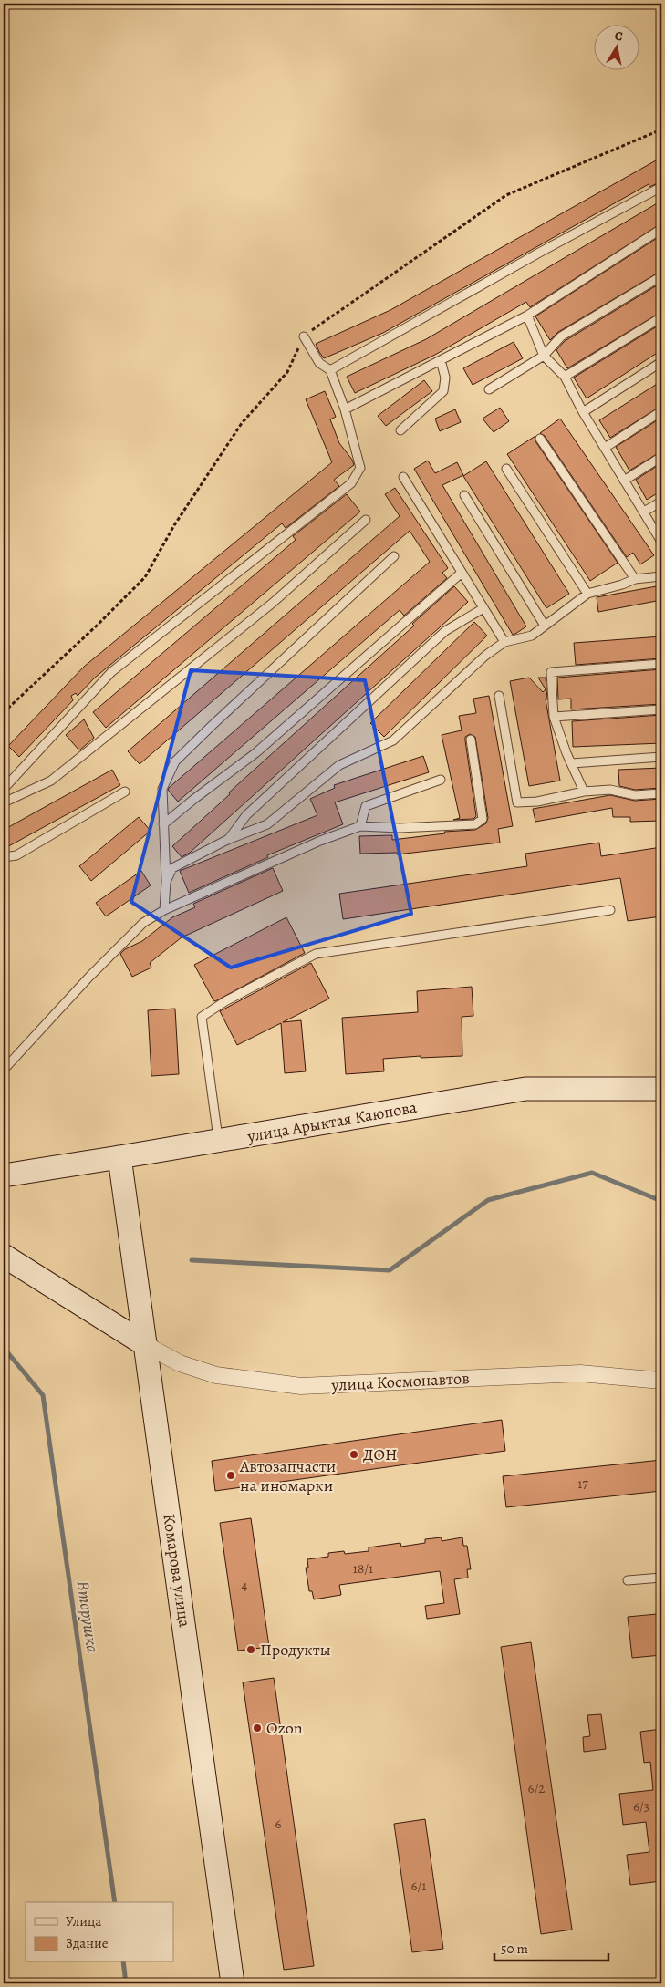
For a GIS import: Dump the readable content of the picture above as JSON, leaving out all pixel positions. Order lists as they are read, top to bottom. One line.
{"streets":{"street":["улица Арыктая Каюпова","улица Космонавтов","Комарова улица"]},"crossings":[["улица Арыктая Каюпова","Комарова улица"],["улица Космонавтов","Комарова улица"]],"water":["Вторушка"],"places":["ДОН","Автозапчасти на иномарки","Продукты","Ozon"],"house_numbers":["17","18/1","4","6/2","6/3","6","6/1"],"legend":["Улица","Здание"],"scale_bar":"50 m","north":"top"}
